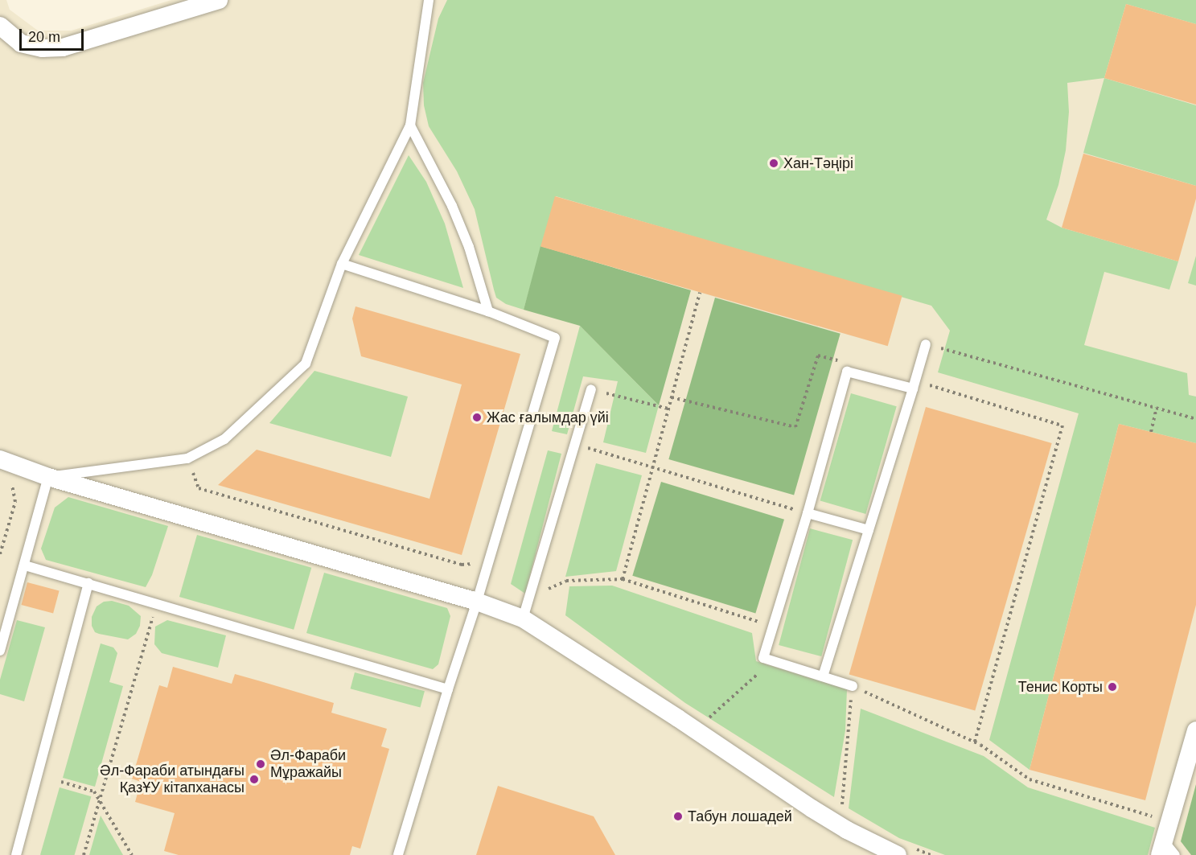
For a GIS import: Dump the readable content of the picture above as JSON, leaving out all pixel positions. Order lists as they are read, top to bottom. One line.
{"places":["Хан-Тәңірі","Жас ғалымдар үйі","Тенис Корты","Әл-Фараби Мұражайы","Әл-Фараби атындағы ҚазҰУ кітапханасы","Табун лошадей"],"scale_bar":"20 m"}
